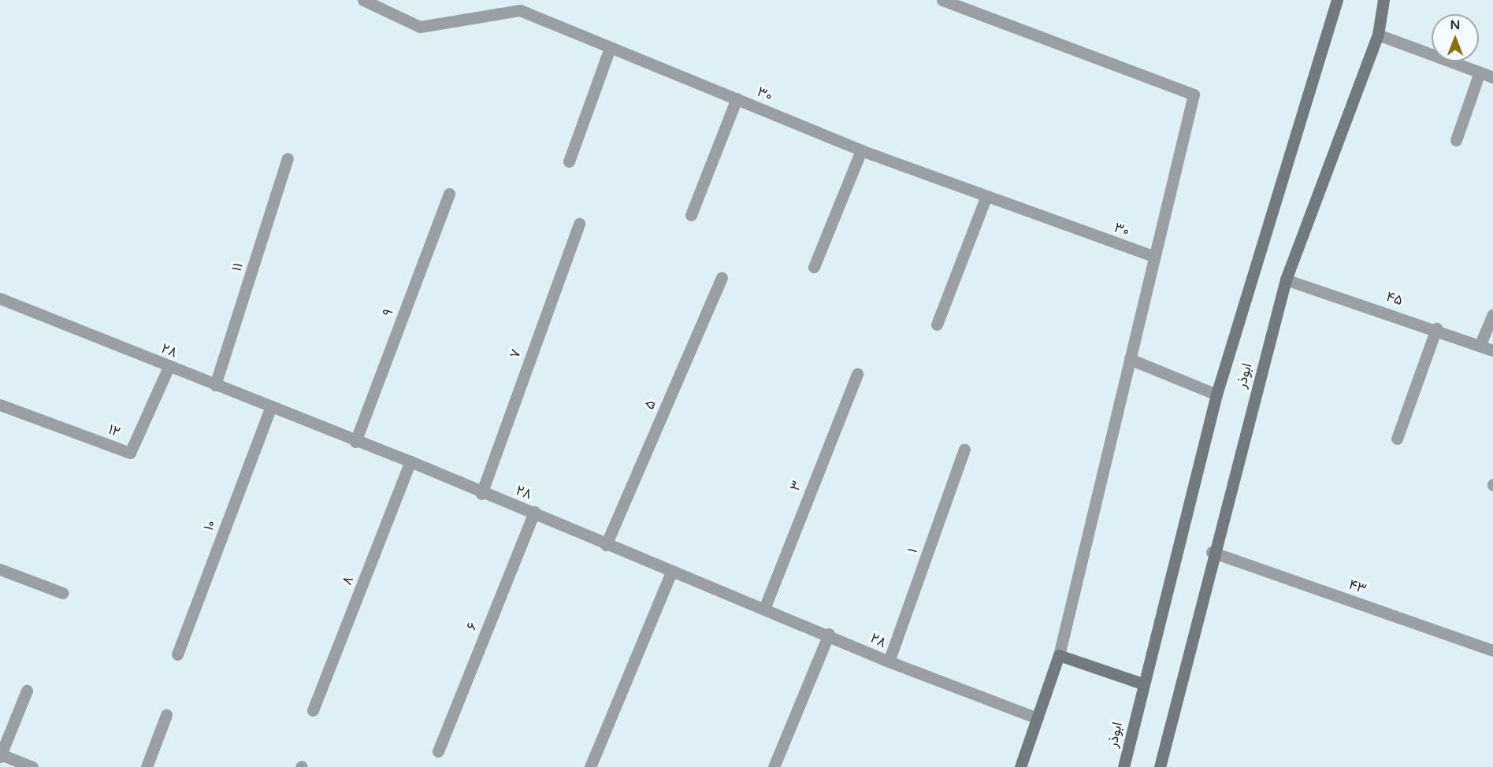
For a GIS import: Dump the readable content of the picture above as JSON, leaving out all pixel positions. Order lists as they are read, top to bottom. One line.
{"streets":{"main road":["ابوذر"],"street":["۳۰","۱۱","۴۵","۹","۲۸","۷","۵","۱۲","۳","۱۰","۱","۸","۴۳","۶"]},"crossings":[["۱۱","۲۸"],["۴۵","ابوذر"],["۹","۲۸"],["۲۸","۷"],["۲۸","۵"],["۲۸","۱۲"],["۲۸","۳"],["۲۸","۱۰"],["۲۸","۱"],["۲۸","۸"],["۲۸","۶"],["ابوذر","۴۳"]],"north":"top"}
